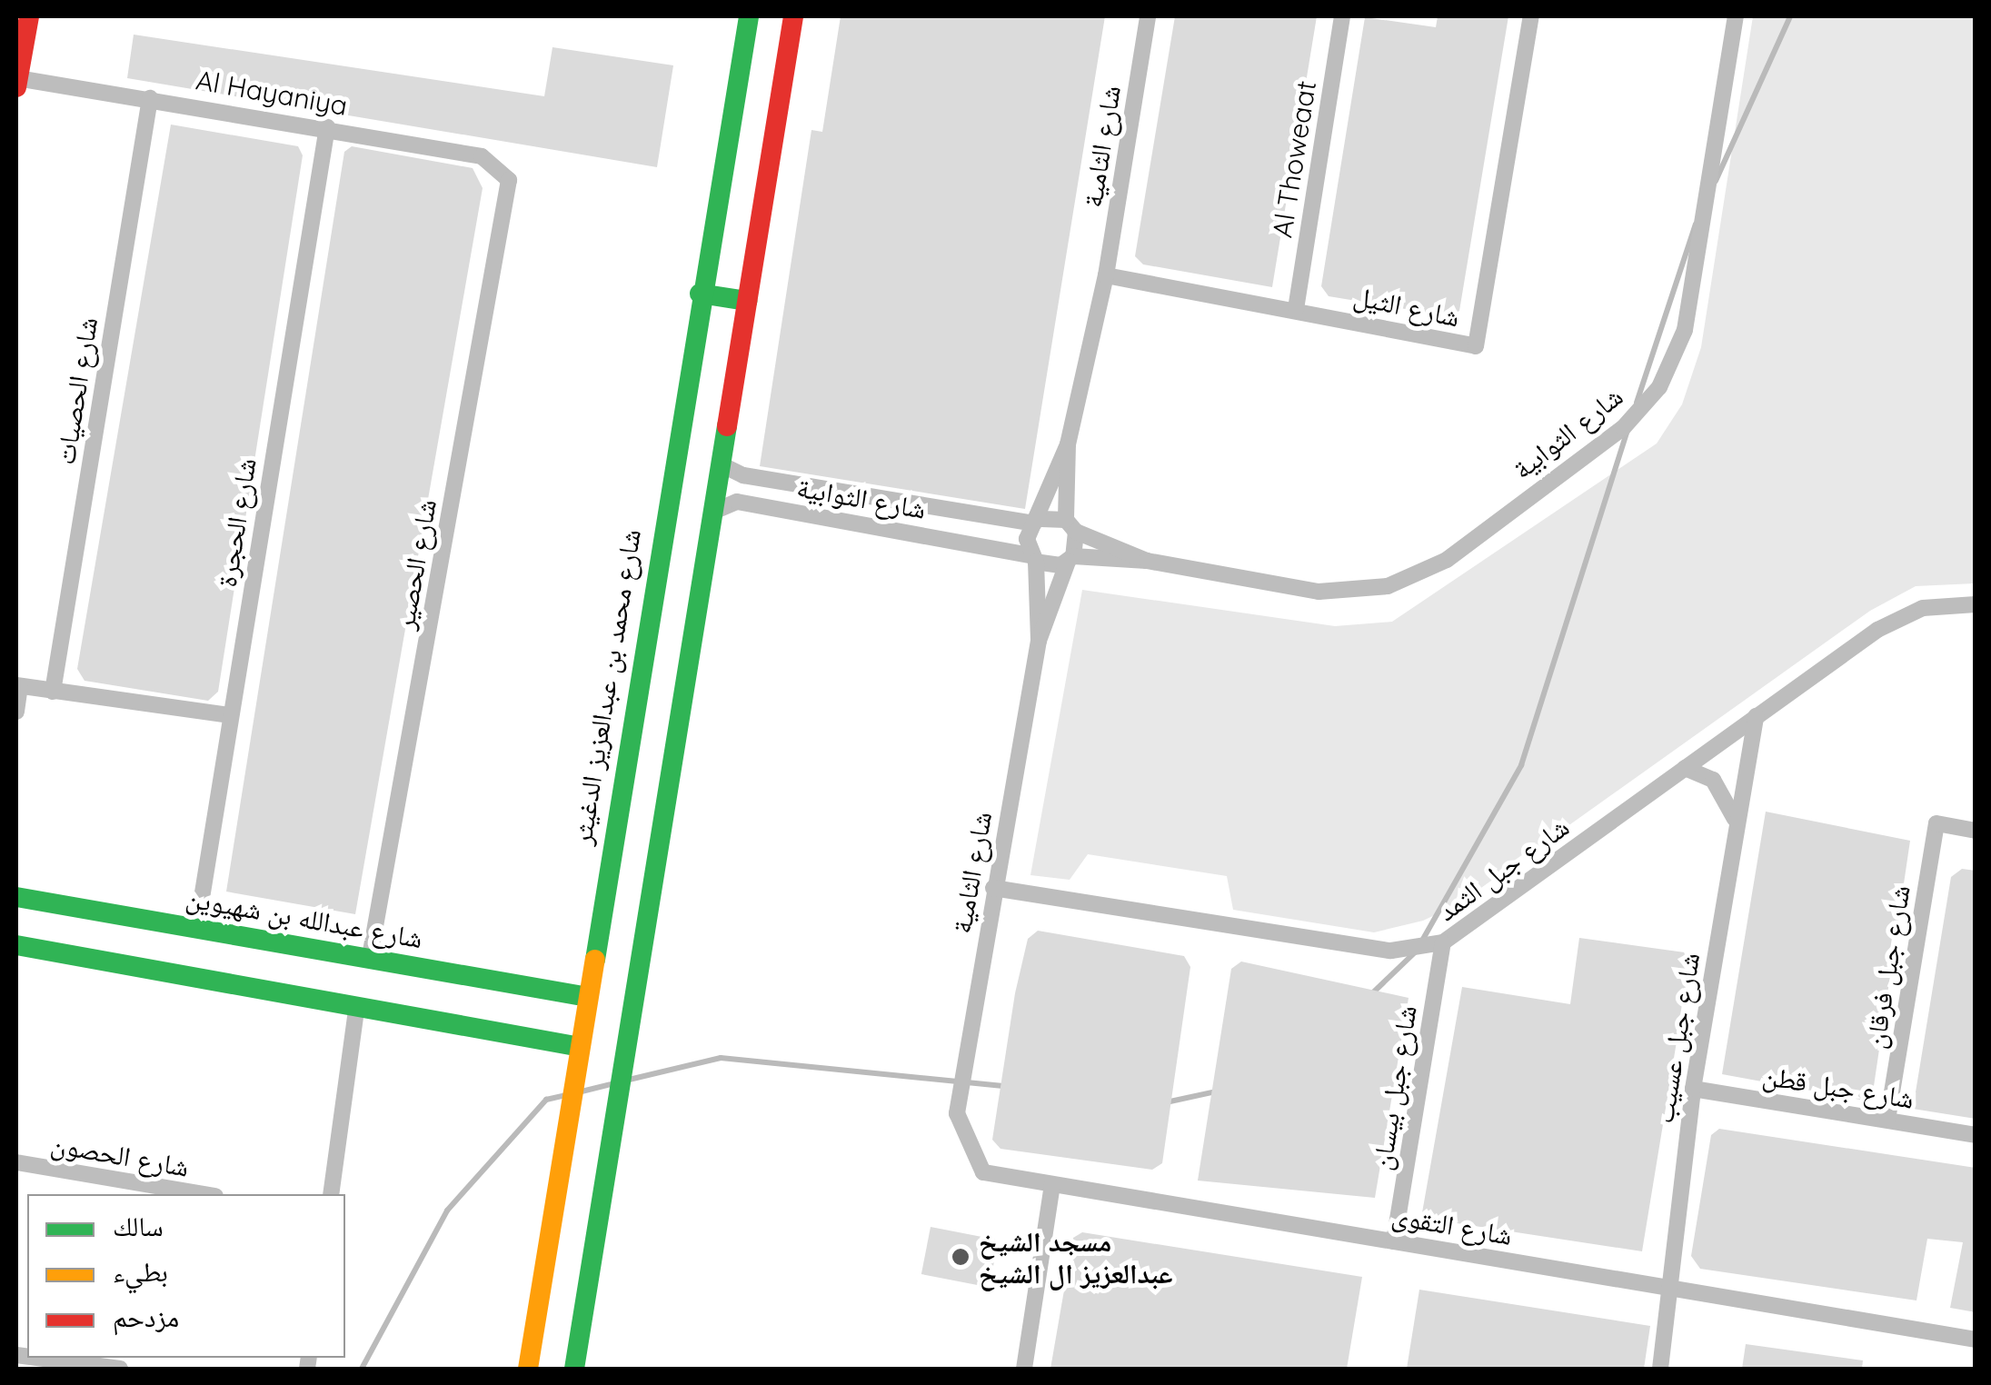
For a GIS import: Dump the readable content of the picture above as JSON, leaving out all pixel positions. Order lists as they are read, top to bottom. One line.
{"streets":{"street":["Al Hayaniya","شارع الثامية","Al Thoweaat","شارع الثيل","شارع الحصيات","شارع الثوابية","شارع الحجرة","شارع الحصير","شارع محمد بن عبدالعزيز الدغيثر","شارع جبل الثمد","شارع عبدالله بن شهيوين","شارع جبل فرقان","شارع جبل عسيب","شارع جبل قطن","شارع جبل بيسان","شارع الحصون","شارع التقوى"]},"crossings":[["Al Hayaniya","شارع الحصيات"],["Al Hayaniya","شارع الحجرة"],["Al Hayaniya","شارع الحصير"],["شارع الثامية","شارع الثيل"],["شارع الثامية","شارع جبل الثمد"],["شارع الثامية","شارع التقوى"],["Al Thoweaat","شارع الثيل"],["شارع الحجرة","شارع عبدالله بن شهيوين"],["شارع الحصير","شارع عبدالله بن شهيوين"],["شارع محمد بن عبدالعزيز الدغيثر","شارع عبدالله بن شهيوين"],["شارع جبل الثمد","شارع جبل عسيب"],["شارع جبل الثمد","شارع جبل بيسان"],["شارع جبل فرقان","شارع جبل قطن"],["شارع جبل عسيب","شارع جبل قطن"],["شارع جبل عسيب","شارع التقوى"],["شارع جبل بيسان","شارع التقوى"]],"places":["مسجد الشيخ عبدالعزيز ال الشيخ"],"legend":["سالك","بطيء","مزدحم"]}
